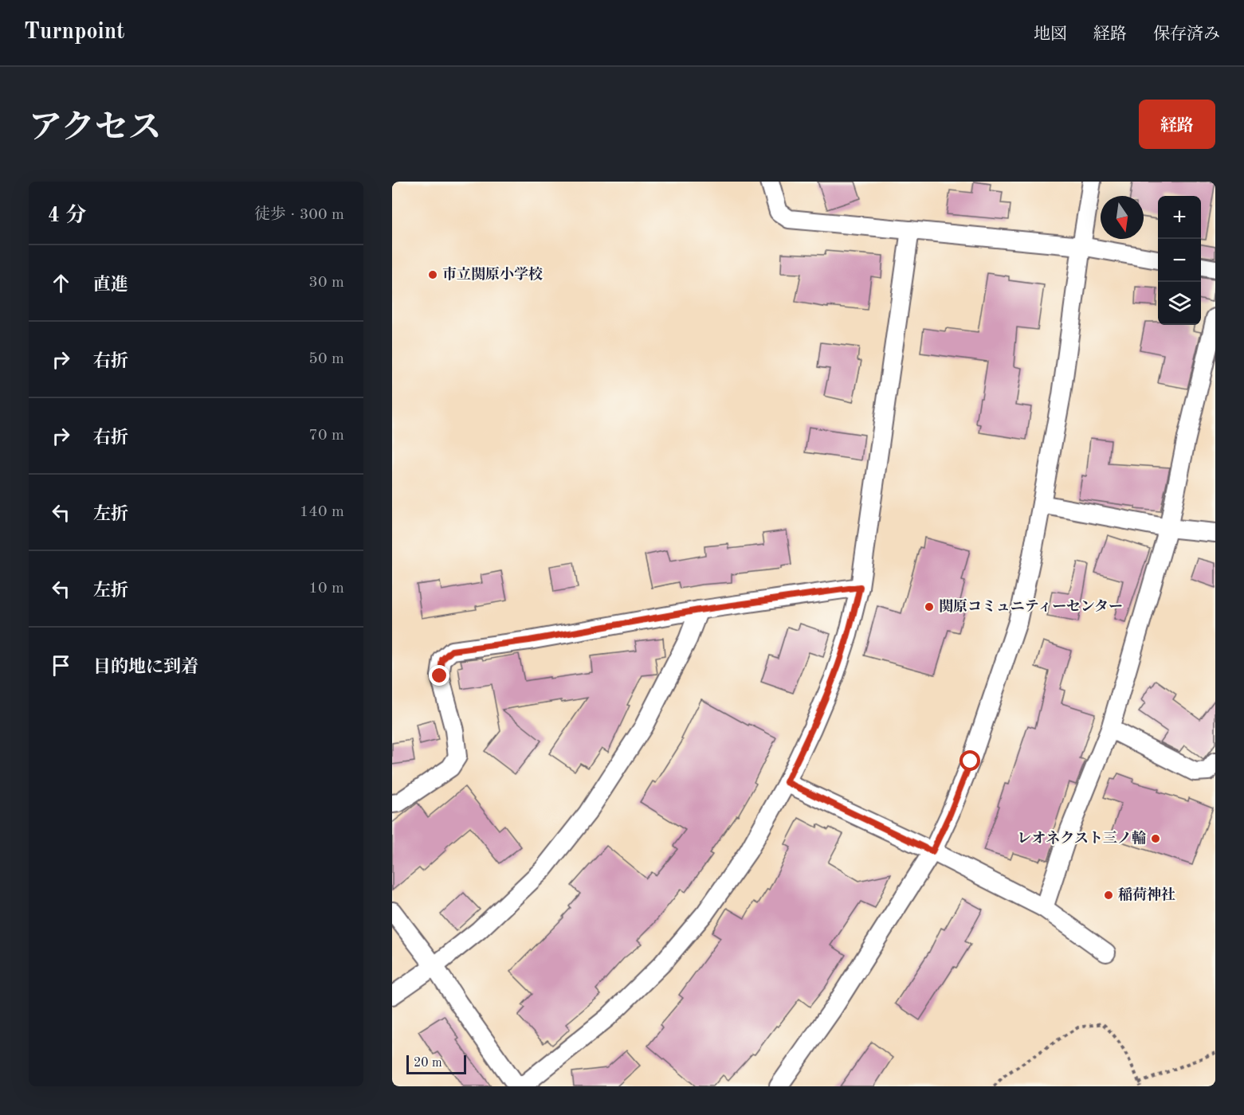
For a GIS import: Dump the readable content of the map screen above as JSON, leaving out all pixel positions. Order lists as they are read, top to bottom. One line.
{"places":["市立関原小学校","関原コミュニティーセンター","レオネクスト三ノ輪","稲荷神社"],"scale_bar":"20 m","north":"bottom","page":{"header":"Turnpoint","nav":["地図","経路","保存済み"],"title":"アクセス","buttons":"経路","heading":["4 分","徒歩 · 300 m"],"map_buttons":["+","−"],"list":[["直進","30 m"],["右折","50 m"],["右折","70 m"],["左折","140 m"],["左折","10 m"],"目的地に到着"],"scale":"20 m"}}
